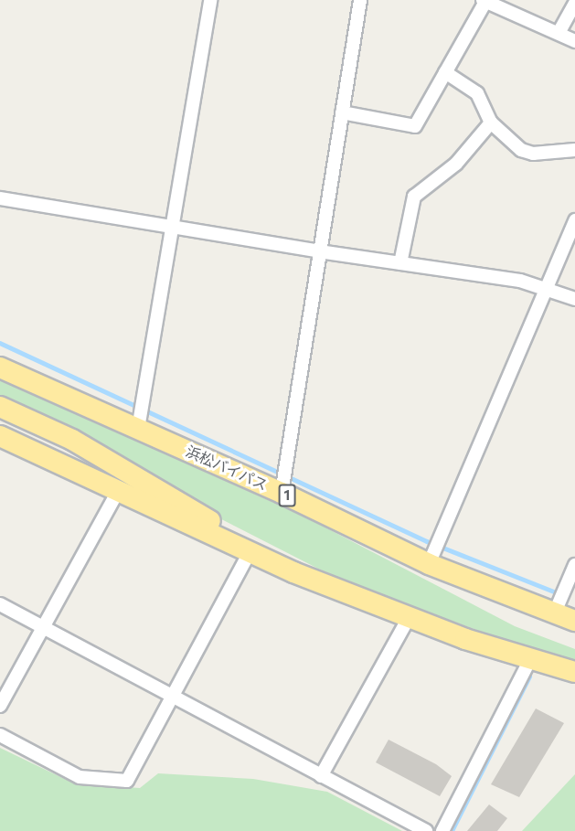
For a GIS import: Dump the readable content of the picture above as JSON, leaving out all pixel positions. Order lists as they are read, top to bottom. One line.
{"streets":{"highway":["浜松バイパス","1"]}}
